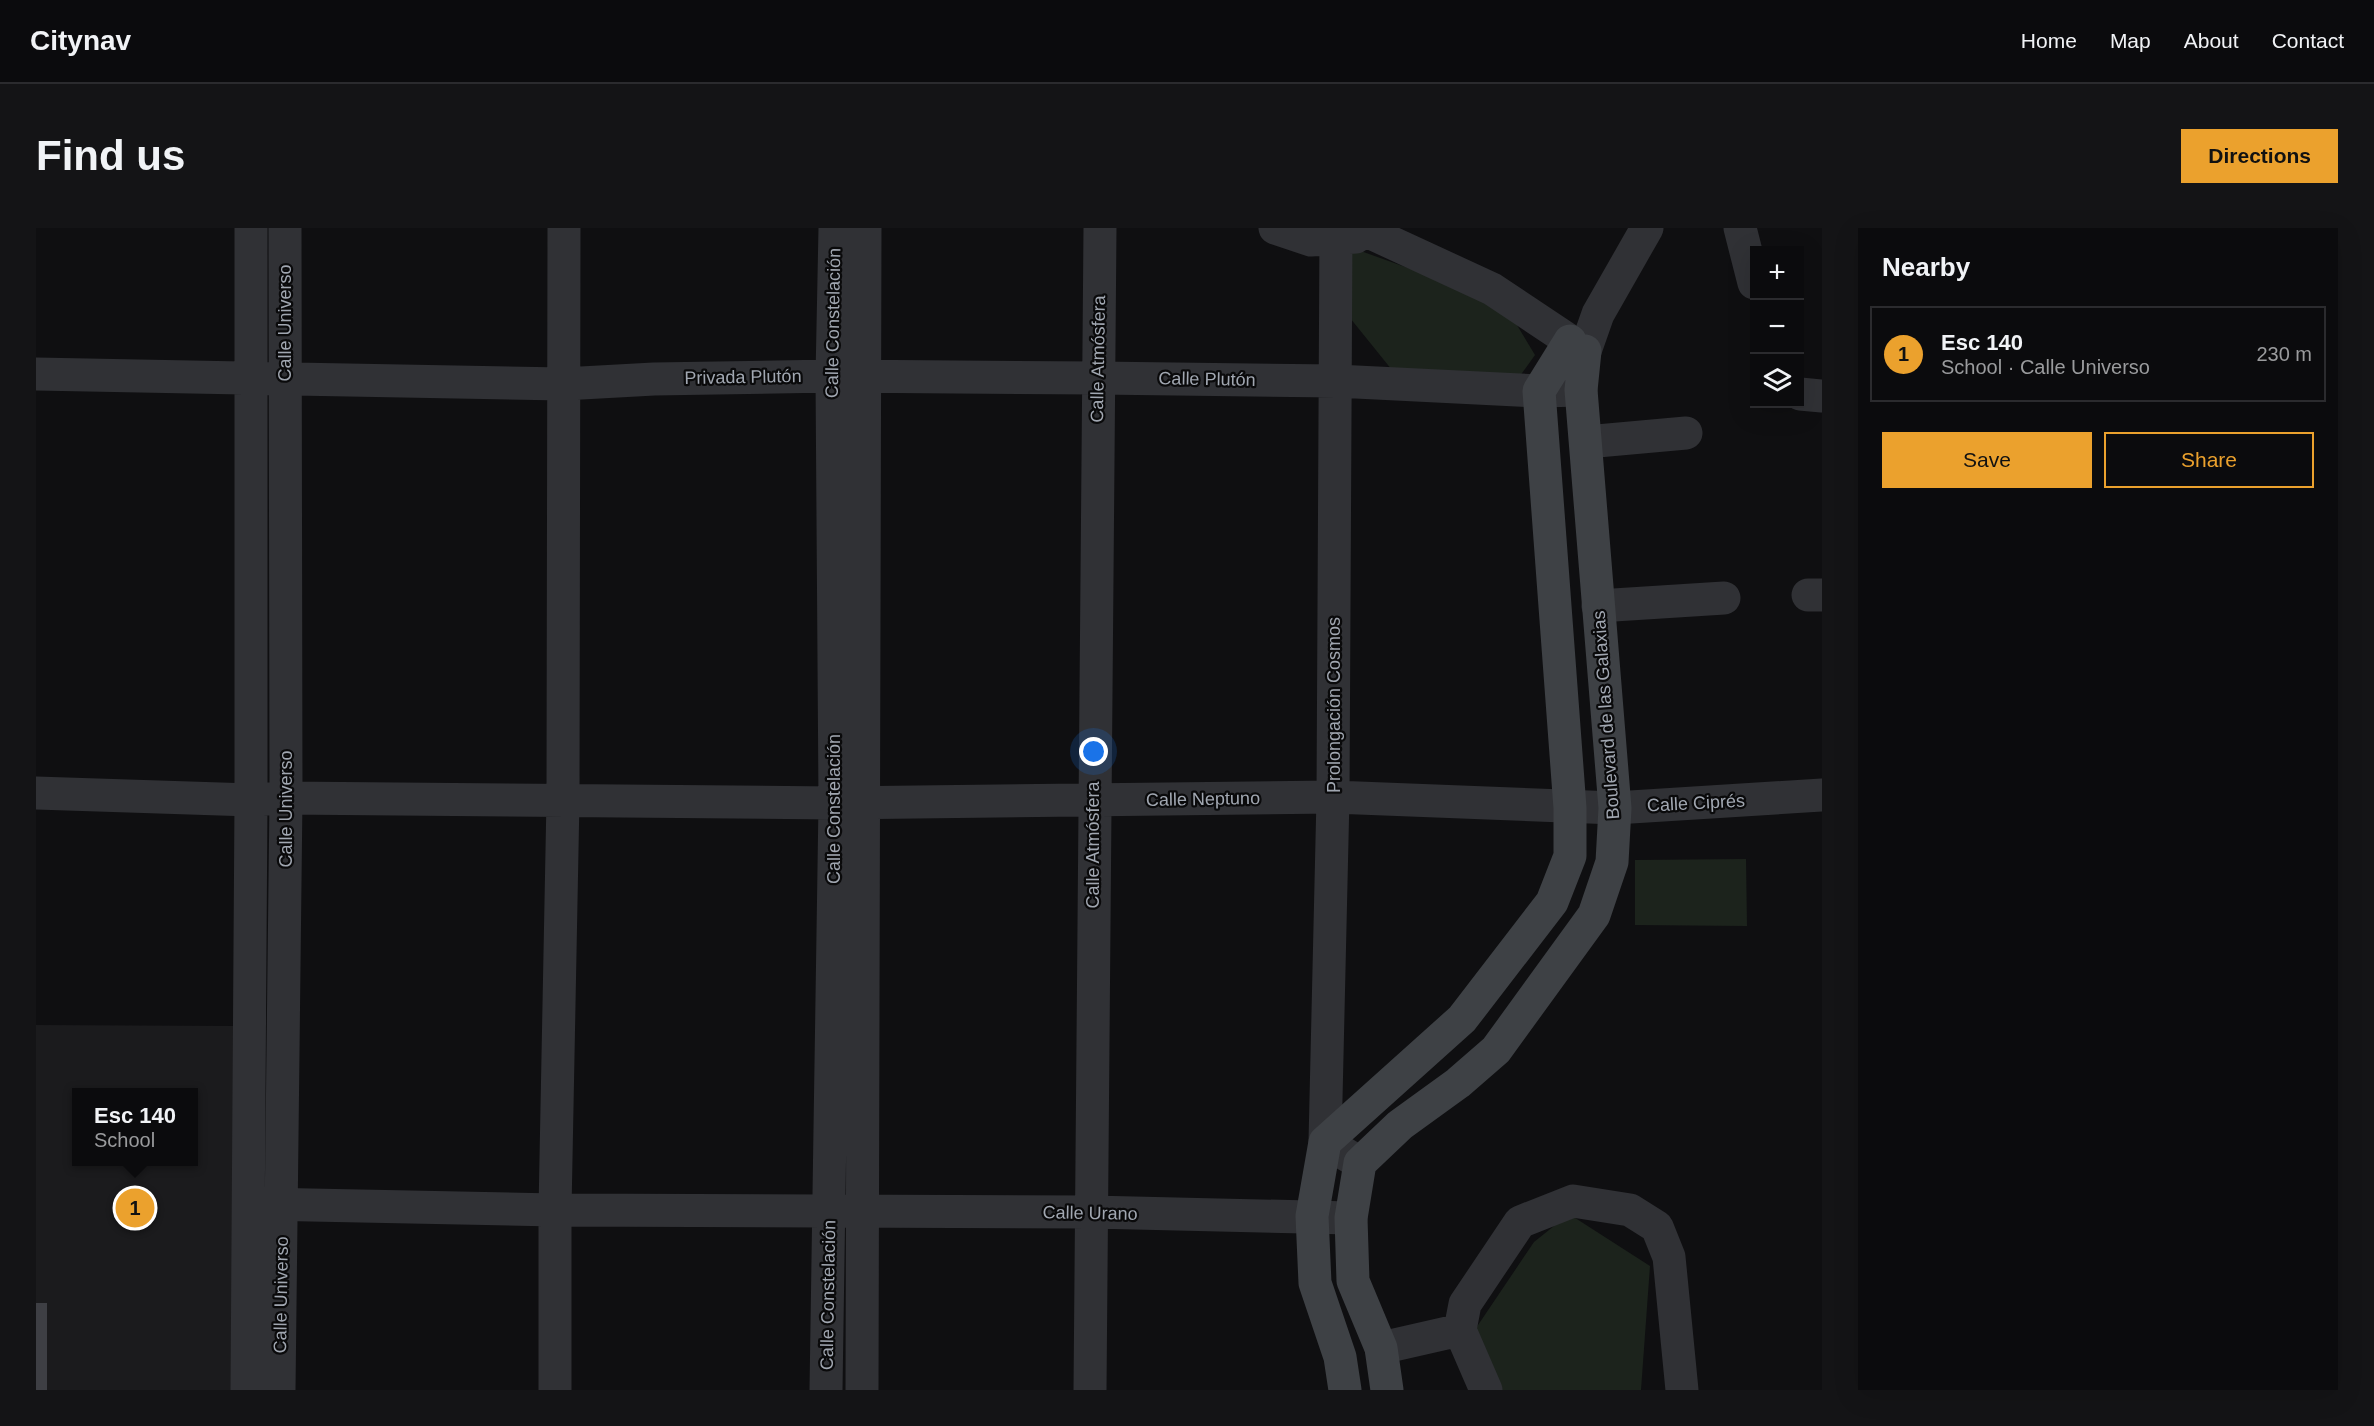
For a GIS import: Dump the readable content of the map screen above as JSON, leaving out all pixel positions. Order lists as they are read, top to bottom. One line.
{"streets":{"street":["Calle Universo","Calle Constelación","Calle Atmósfera","Privada Plutón","Calle Plutón","Prolongación Cosmos","Boulevard de las Galaxias","Calle Neptuno","Calle Ciprés","Calle Urano"]},"crossings":[["Calle Universo","Privada Plutón"],["Calle Universo","Calle Neptuno"],["Calle Universo","Calle Urano"],["Calle Constelación","Privada Plutón"],["Calle Constelación","Calle Plutón"],["Calle Constelación","Calle Neptuno"],["Calle Constelación","Calle Urano"],["Calle Atmósfera","Calle Plutón"],["Calle Atmósfera","Calle Neptuno"],["Calle Atmósfera","Calle Urano"],["Privada Plutón","Calle Plutón"],["Calle Plutón","Prolongación Cosmos"],["Calle Plutón","Boulevard de las Galaxias"],["Prolongación Cosmos","Calle Neptuno"],["Boulevard de las Galaxias","Calle Ciprés"],["Calle Neptuno","Calle Ciprés"]],"page":{"header":"Citynav","nav":["Home","Map","About","Contact"],"buttons":["Directions",["Save","Share"]],"title":"Find us","heading":"Nearby","map_buttons":["+","−"],"list":[{"mark":"1","name":"Esc 140","note":"School · Calle Universo","value":"230 m"}],"popup":["Esc 140","School"],"pins":"1"}}
